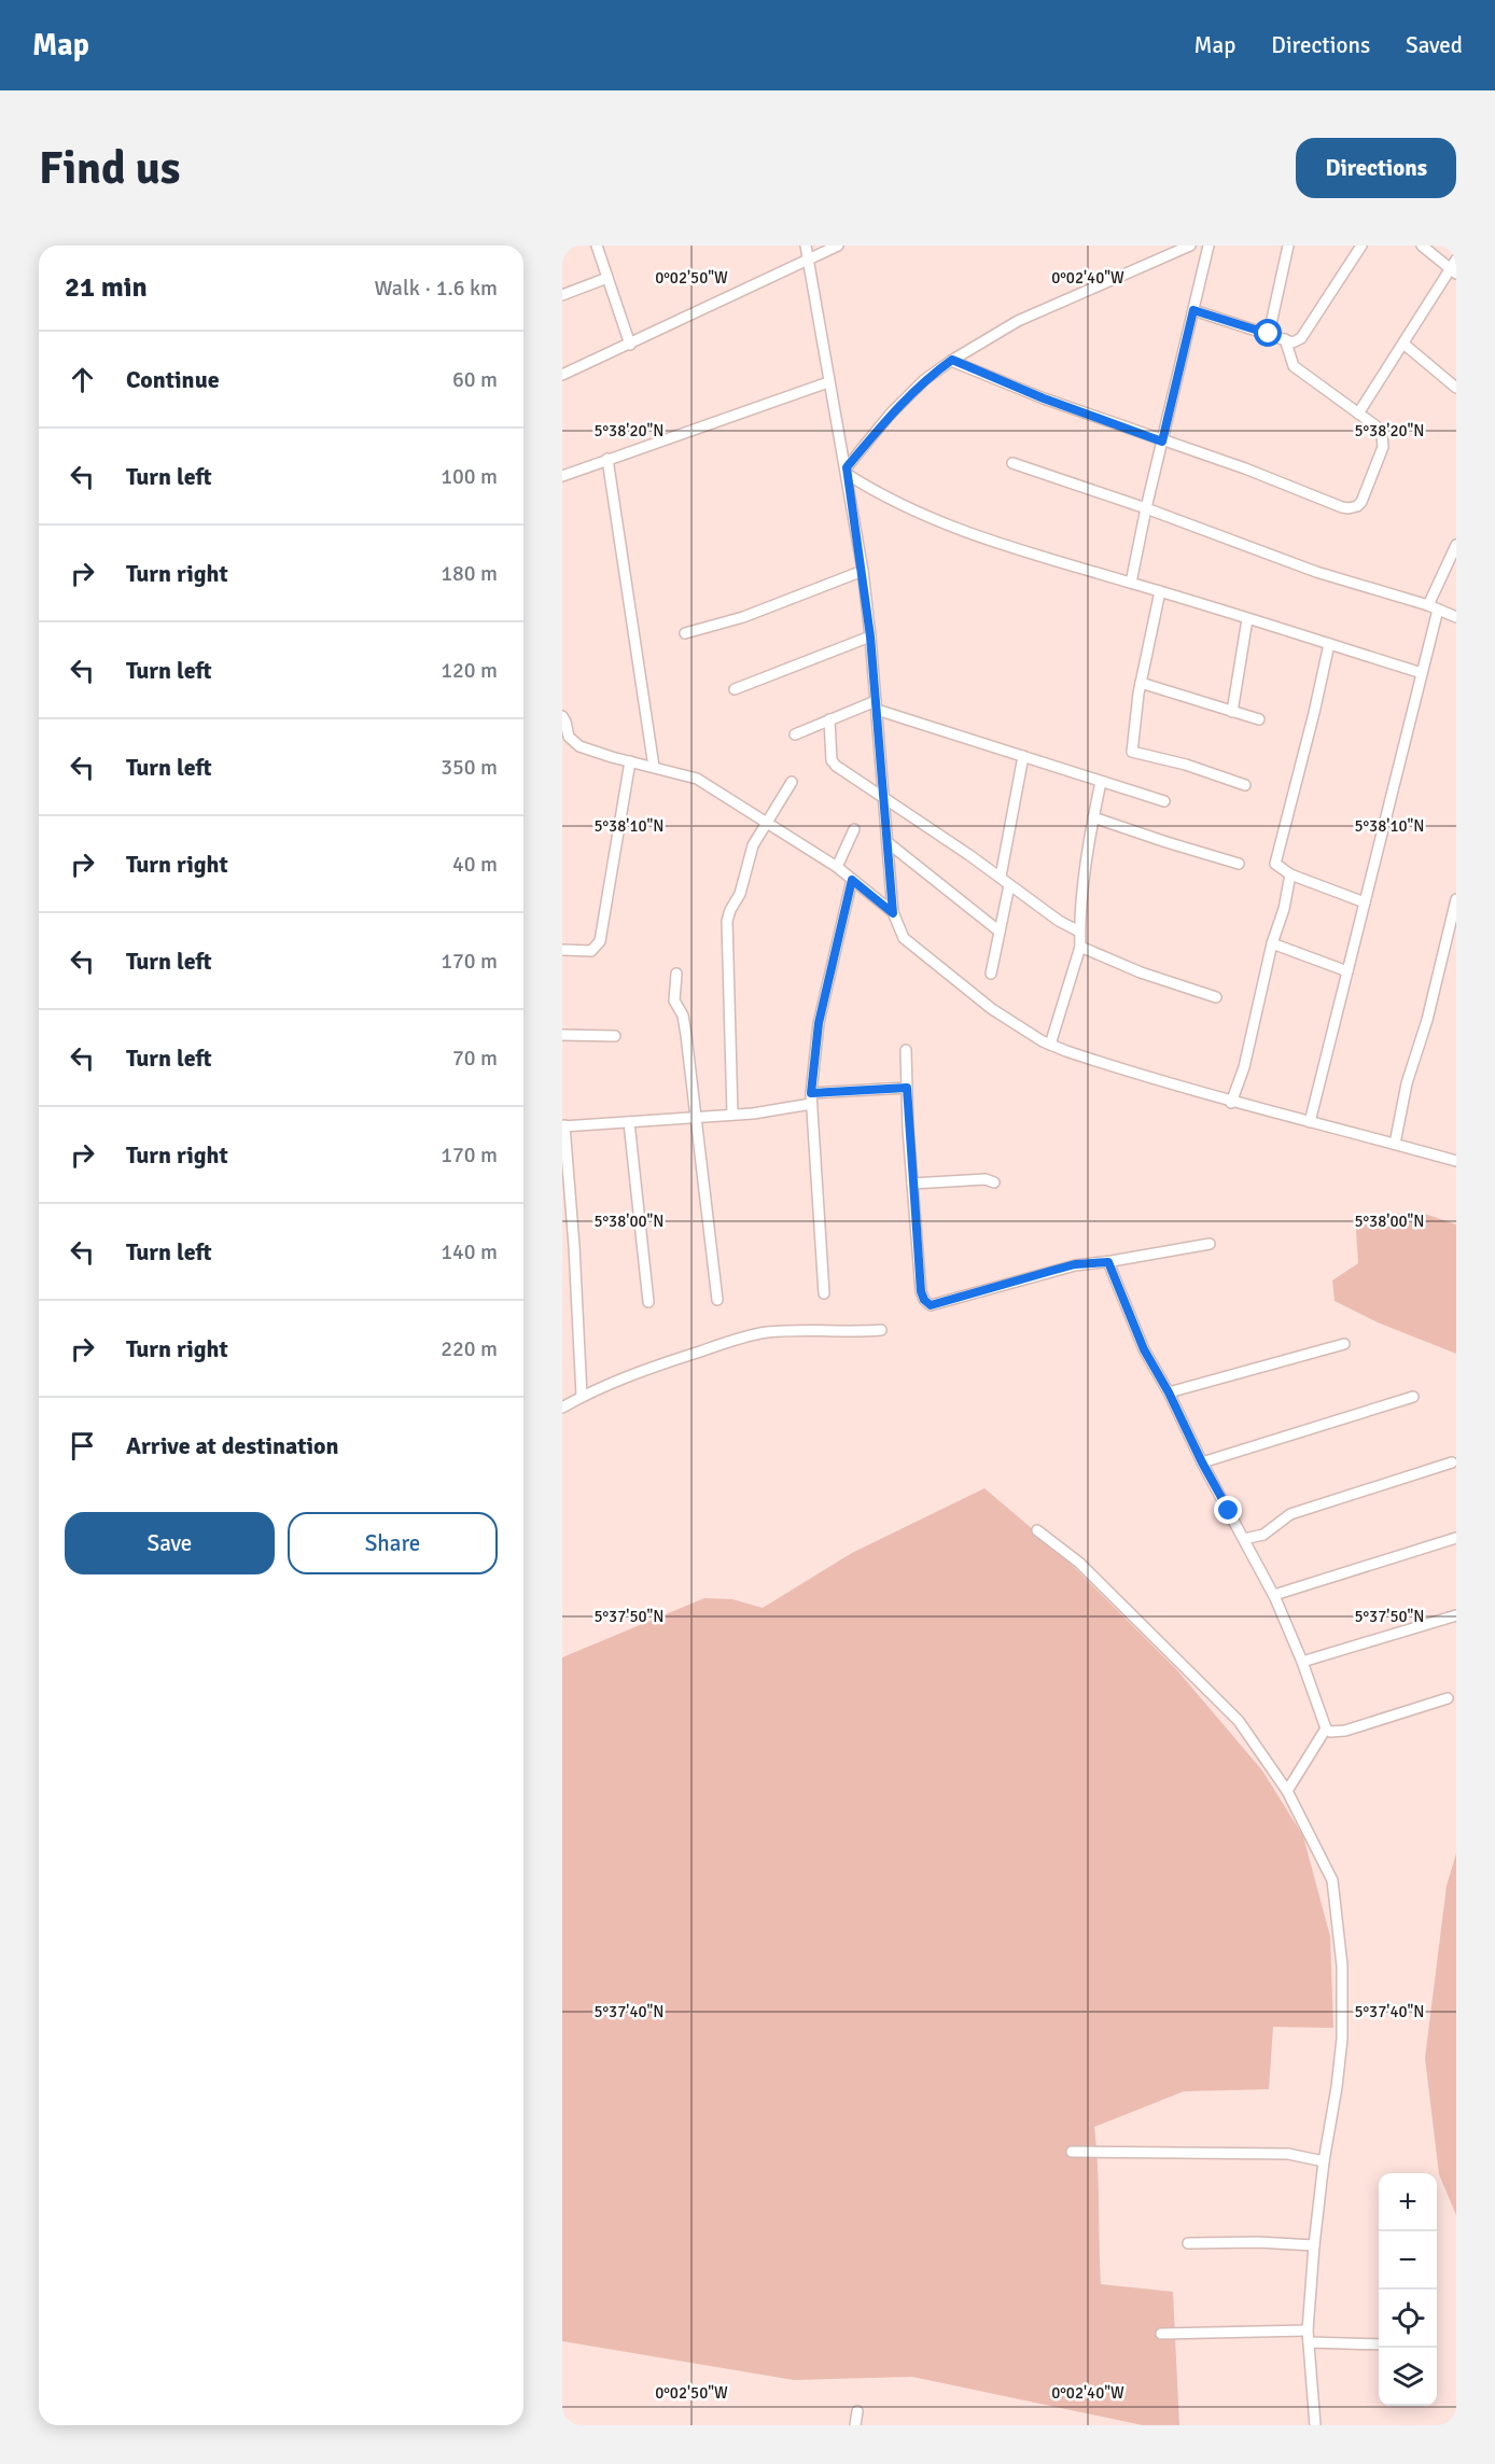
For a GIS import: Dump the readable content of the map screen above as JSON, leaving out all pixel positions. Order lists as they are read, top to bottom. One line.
{"page":{"header":"Map","nav":["Map","Directions","Saved"],"buttons":["Directions",["Save","Share"]],"title":"Find us","heading":["21 min","Walk · 1.6 km"],"list":[["Continue","60 m"],["Turn left","100 m"],["Turn right","180 m"],["Turn left","120 m"],["Turn left","350 m"],["Turn right","40 m"],["Turn left","170 m"],["Turn left","70 m"],["Turn right","170 m"],["Turn left","140 m"],["Turn right","220 m"],"Arrive at destination"],"map_buttons":["+","−"]},"coordinates":["0°02'50\"W","0°02'40\"W","5°38'20\"N","5°38'10\"N","5°38'00\"N","5°37'50\"N","5°37'40\"N"]}
